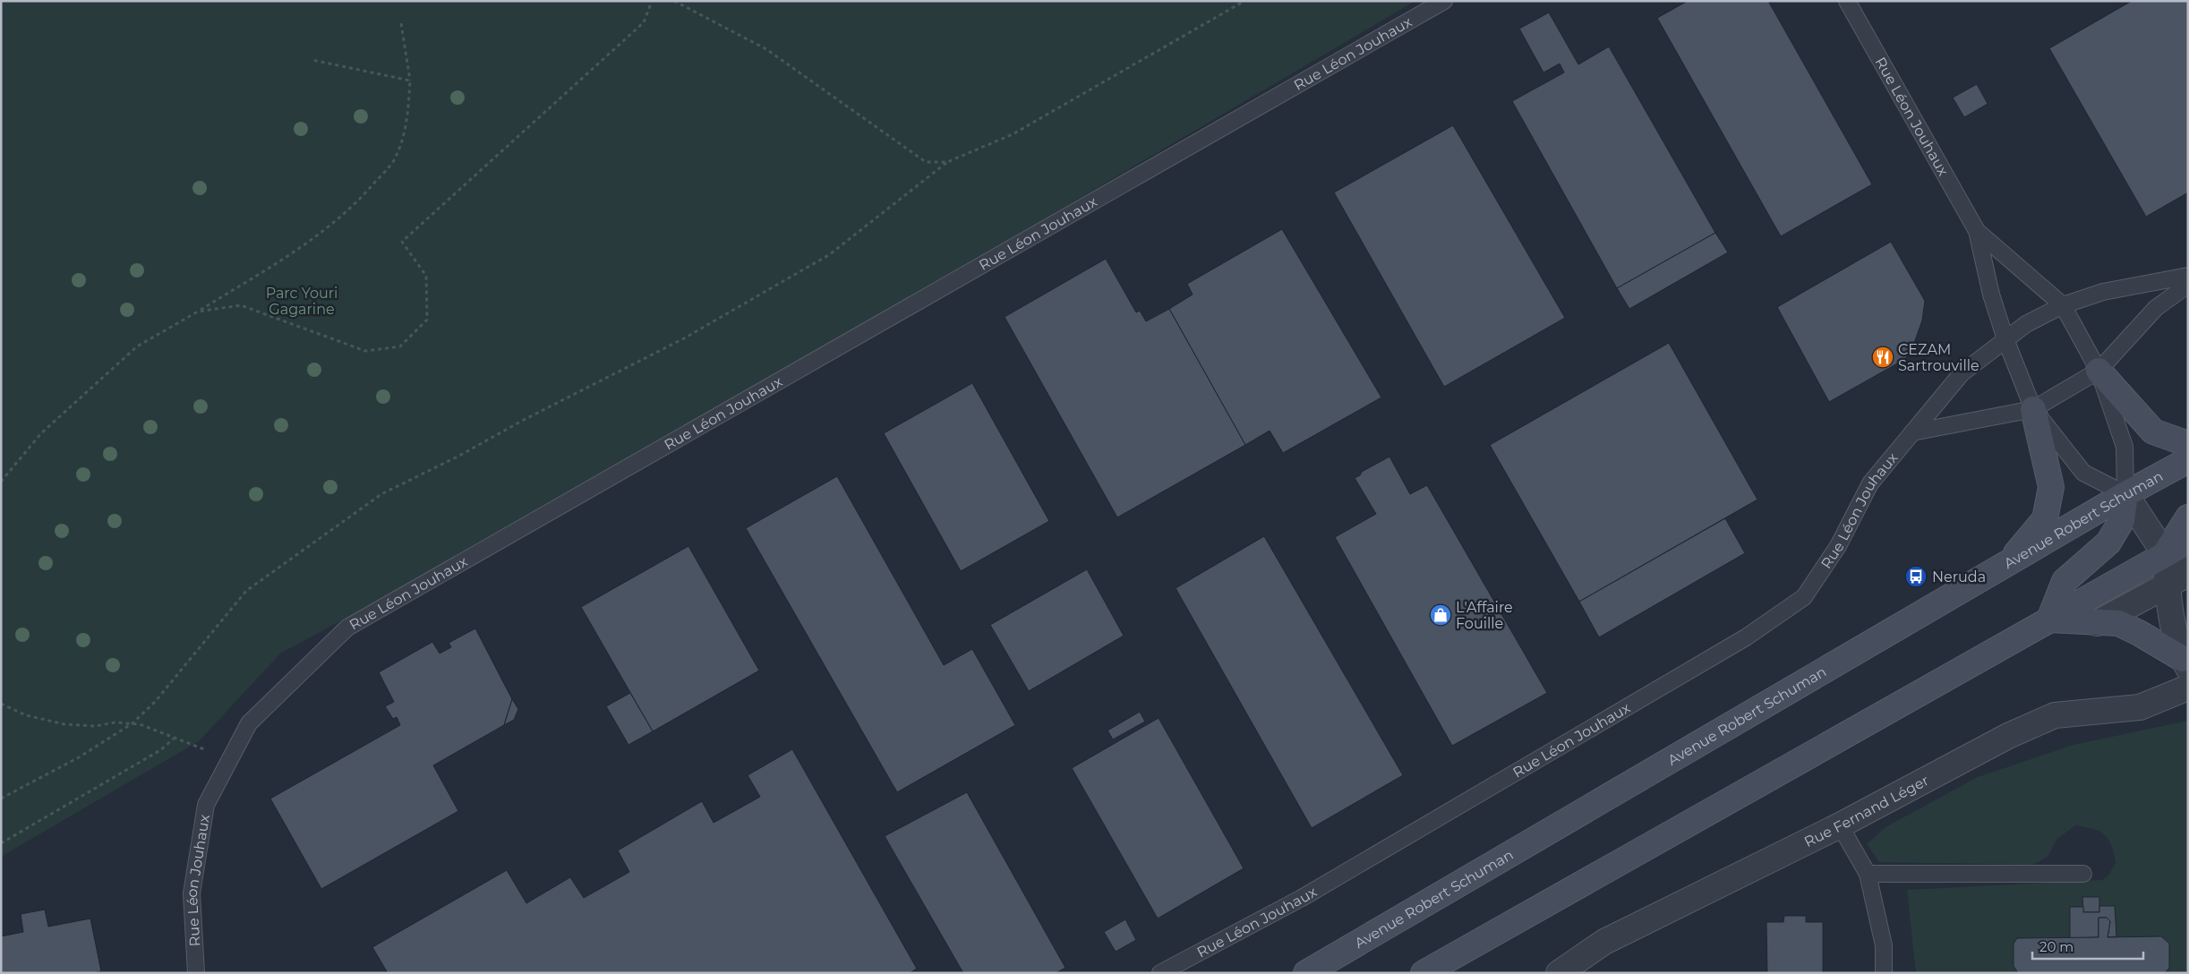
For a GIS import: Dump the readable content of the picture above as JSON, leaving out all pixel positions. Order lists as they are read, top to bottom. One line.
{"streets":{"main road":["Avenue Robert Schuman"],"street":["Rue Fernand Léger"],"lane":["Rue Léon Jouhaux"]},"crossings":[["Rue Léon Jouhaux","Avenue Robert Schuman"]],"parks":["Parc Youri Gagarine"],"places":{"restaurant":["CEZAM Sartrouville"],"bus stop":["Neruda"],"shop":["L'Affaire Fouille"]},"scale_bar":"20 m"}
